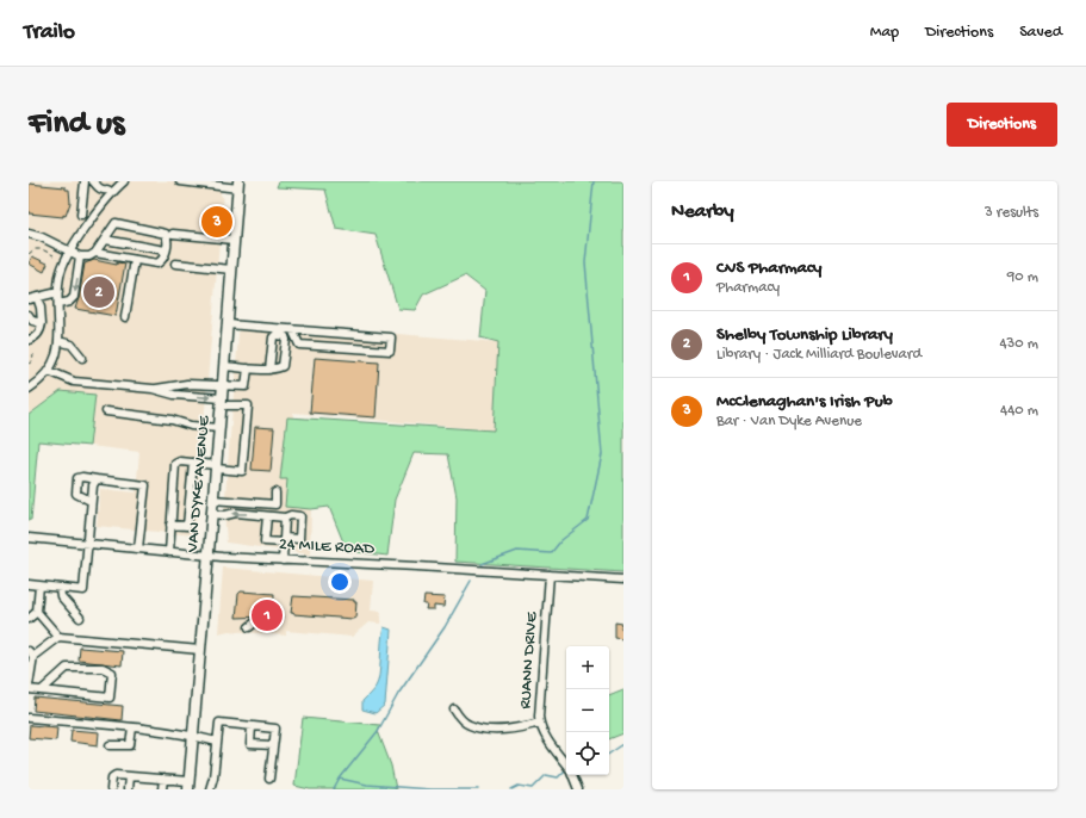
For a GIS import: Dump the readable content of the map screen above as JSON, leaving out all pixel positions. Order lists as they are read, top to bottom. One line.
{"streets":{"main road":["VAN DYKE AVENUE"],"street":["24 MILE ROAD","RUANN DRIVE"]},"crossings":[["VAN DYKE AVENUE","24 MILE ROAD"],["24 MILE ROAD","RUANN DRIVE"]],"page":{"header":"Trailo","nav":["Map","Directions","Saved"],"buttons":"Directions","title":"Find us","heading":["Nearby","3 results"],"pins":["3","2","1"],"list":[{"mark":"1","name":"CVS Pharmacy","note":"Pharmacy","value":"90 m"},{"mark":"2","name":"Shelby Township Library","note":"Library · Jack Milliard Boulevard","value":"430 m"},{"mark":"3","name":"McClenaghan's Irish Pub","note":"Bar · Van Dyke Avenue","value":"440 m"}],"map_buttons":["+","−"]}}
